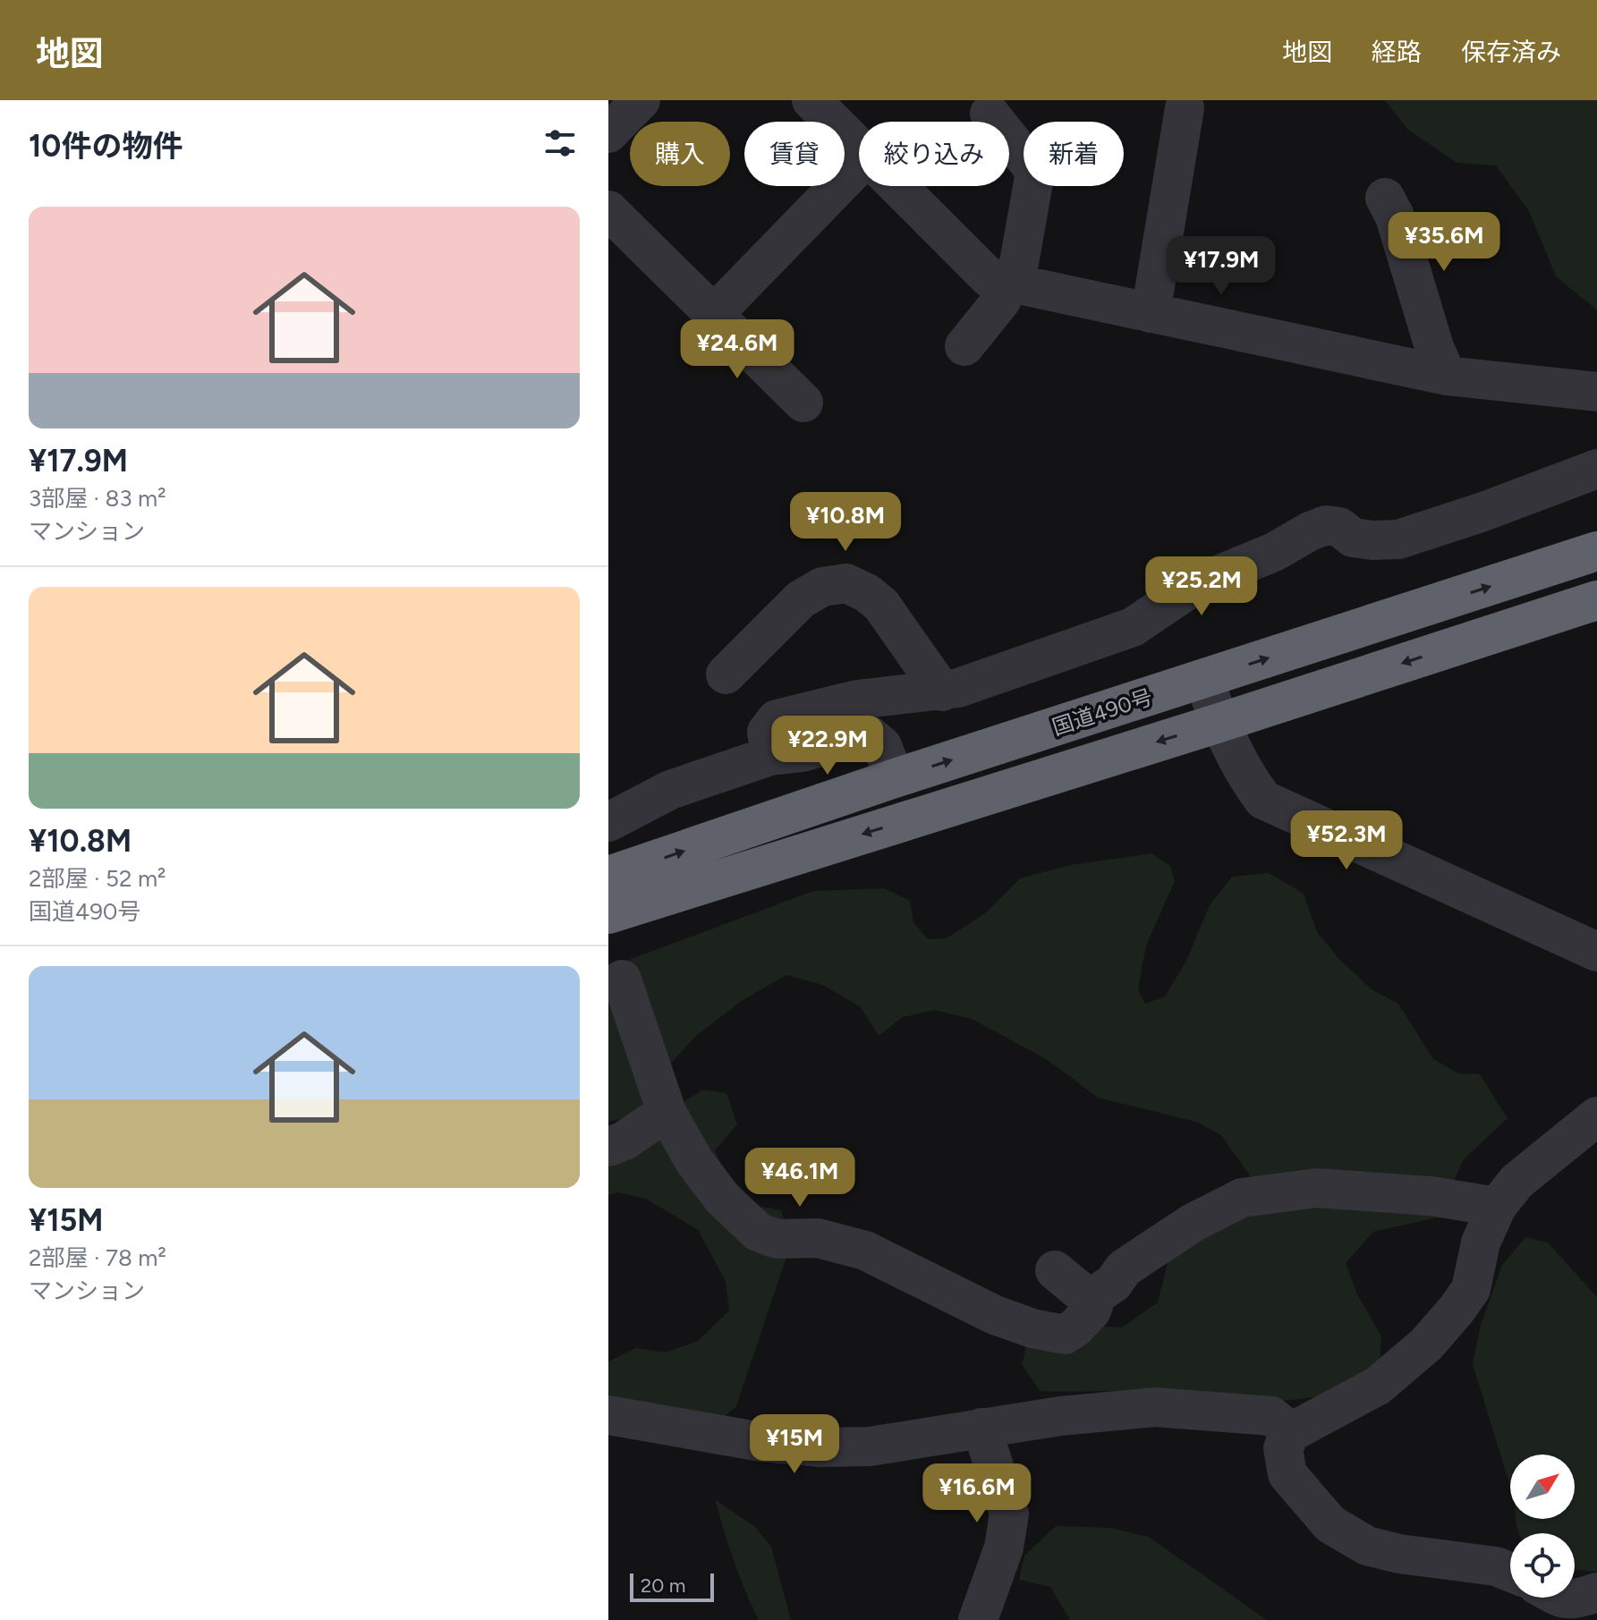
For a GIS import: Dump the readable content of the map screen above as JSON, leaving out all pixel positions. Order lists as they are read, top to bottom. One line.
{"streets":{"highway":["国道490号"]},"scale_bar":"20 m","north":"top right","page":{"header":"地図","nav":["地図","経路","保存済み"],"heading":"10件の物件","chip":["購入","賃貸","絞り込み","新着"],"list":[{"name":"¥17.9M","note":"3部屋 · 83 m² · マンション"},{"name":"¥10.8M","note":"2部屋 · 52 m² · 国道490号"},{"name":"¥15M","note":"2部屋 · 78 m² · マンション"}],"price":["¥35.6M","¥17.9M","¥24.6M","¥10.8M","¥25.2M","¥22.9M","¥52.3M","¥46.1M","¥15M","¥16.6M"],"scale":"20 m"}}
